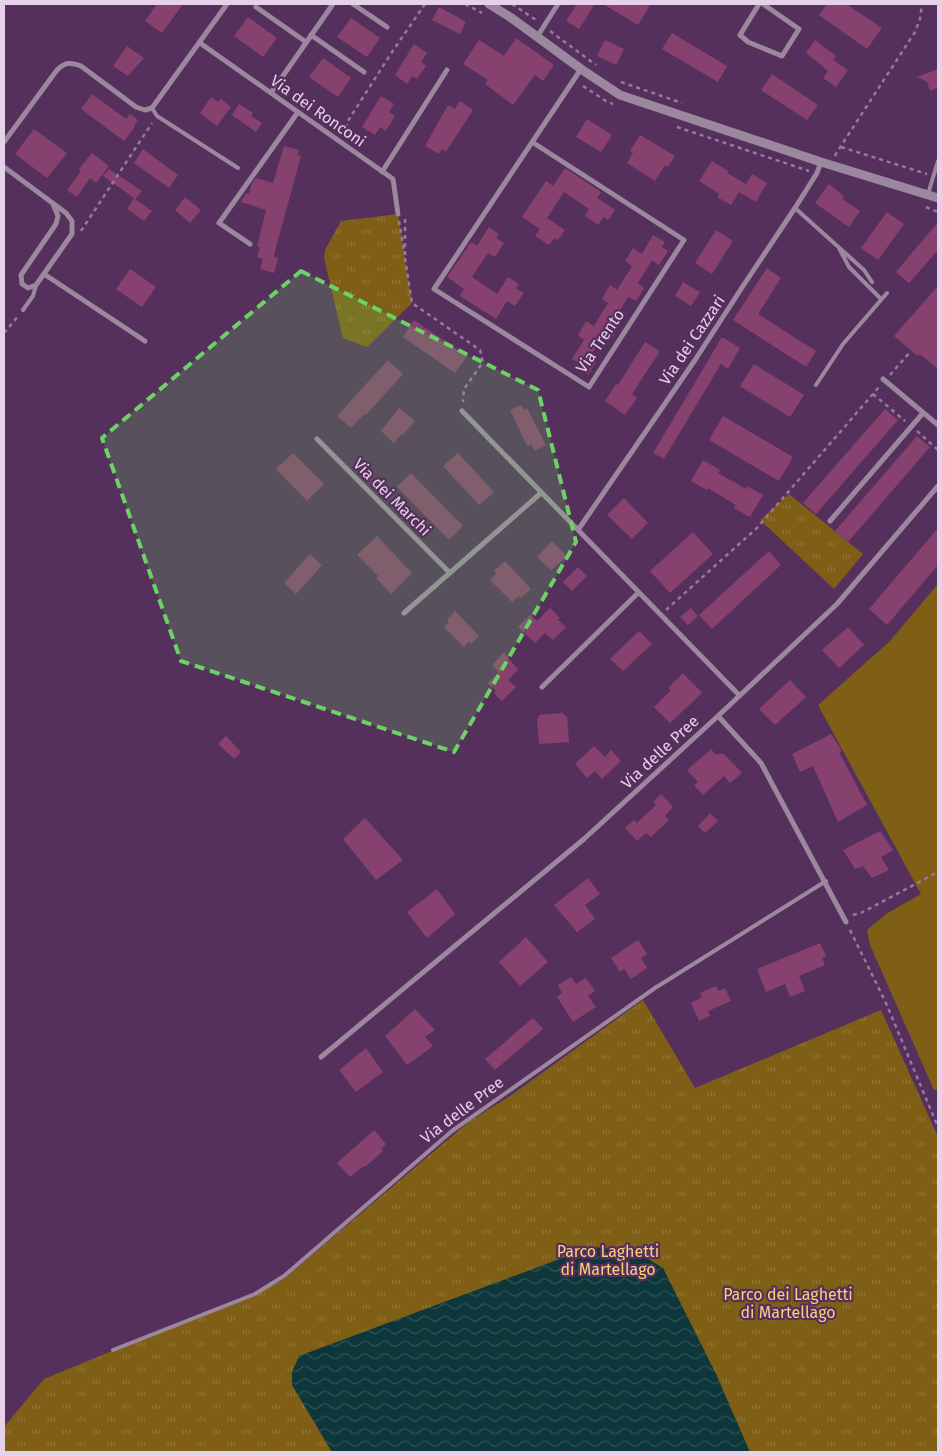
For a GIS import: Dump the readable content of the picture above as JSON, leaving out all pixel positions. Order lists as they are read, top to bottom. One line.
{"streets":{"street":["Via dei Ronconi","Via dei Cazzari","Via Trento","Via dei Marchi","Via delle Pree"]},"parks":["Parco Laghetti di Martellago","Parco dei Laghetti di Martellago"]}
